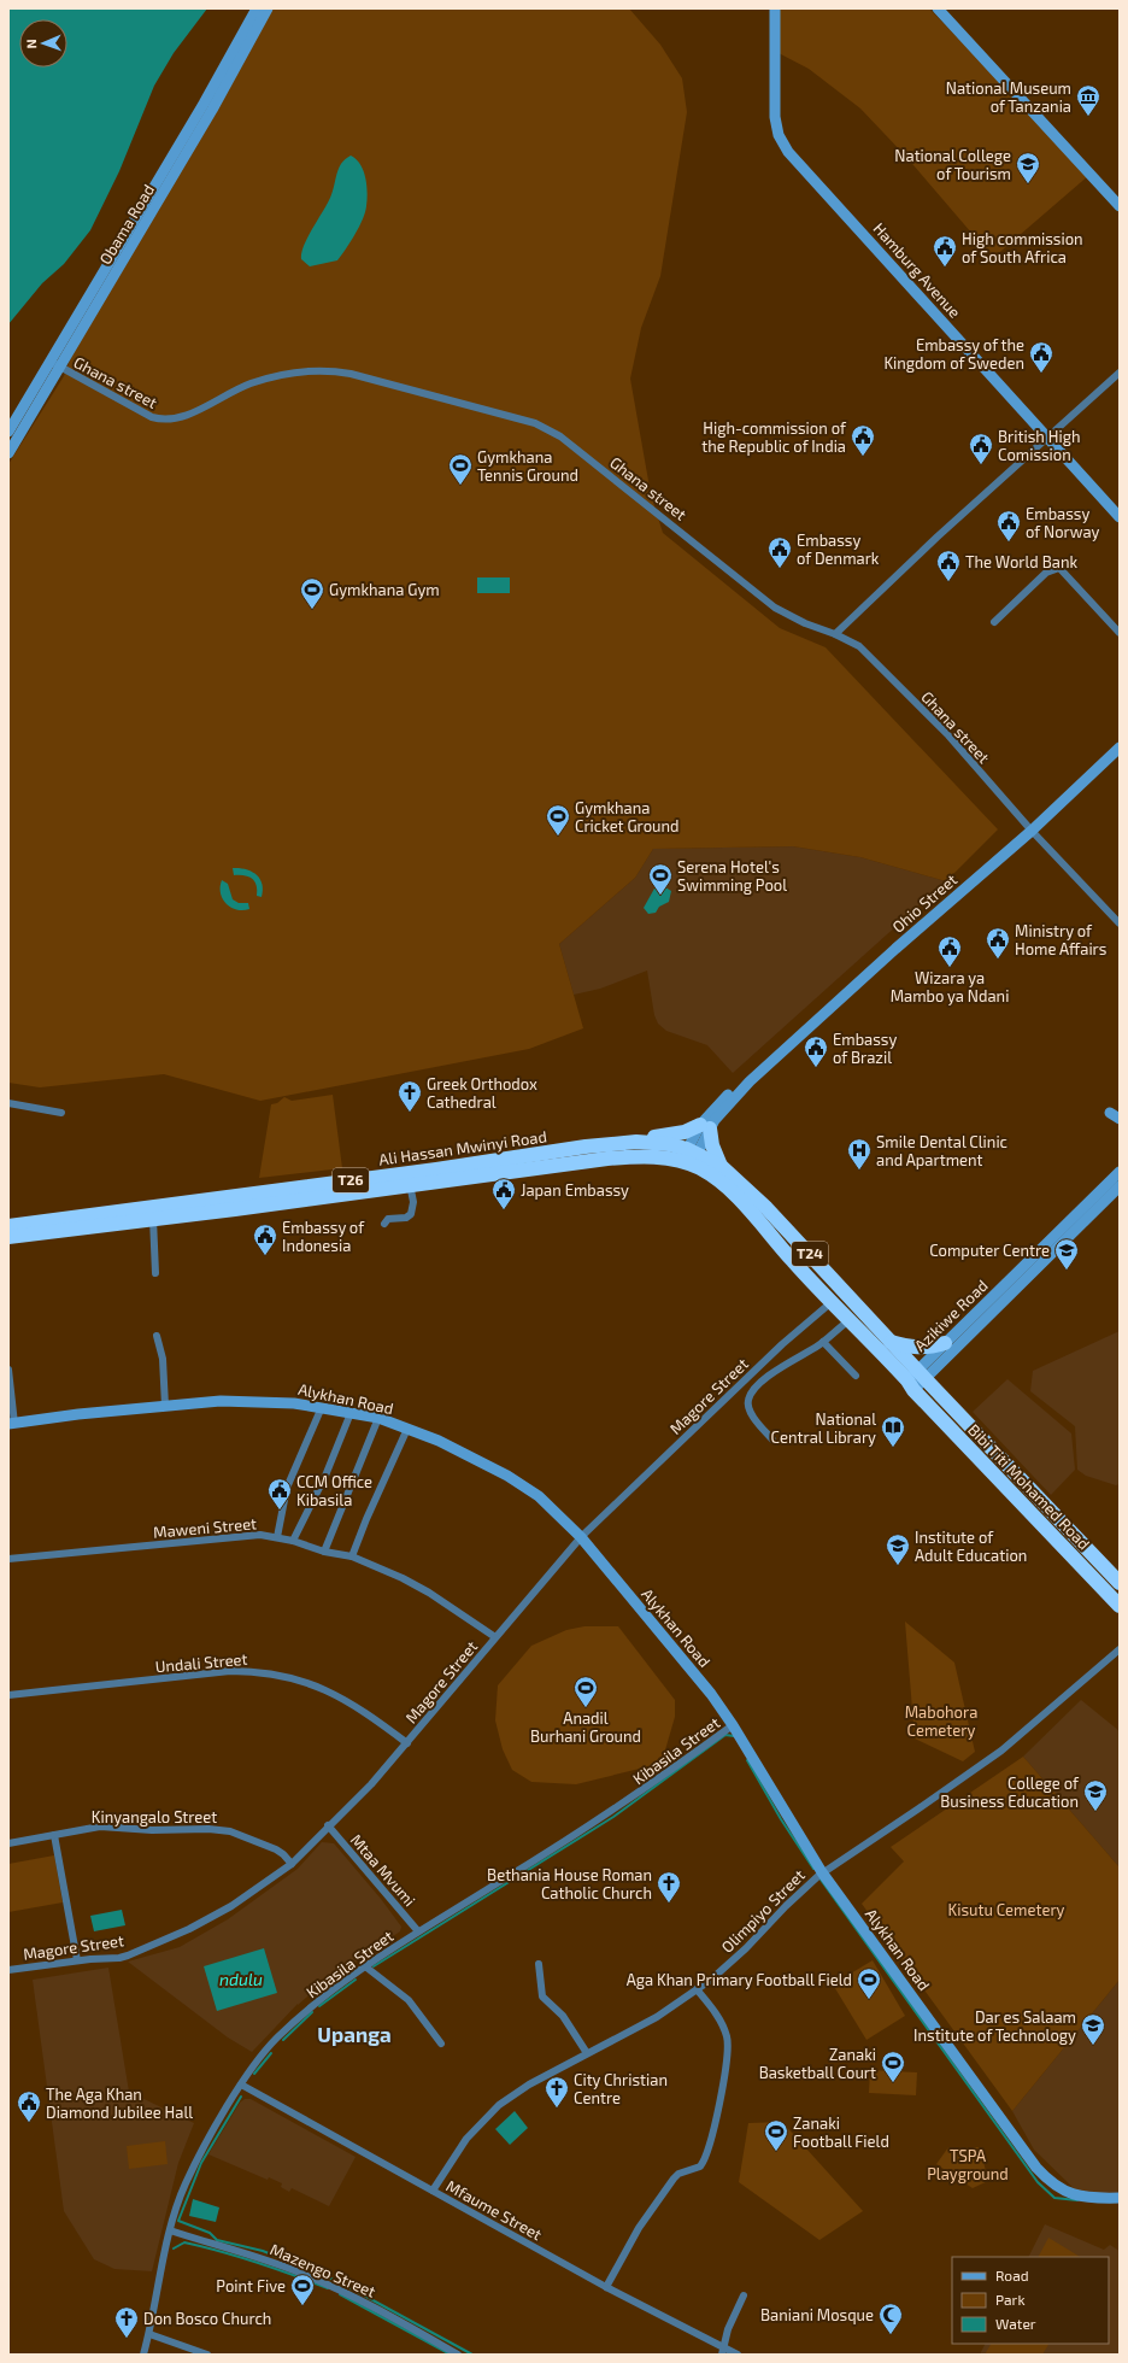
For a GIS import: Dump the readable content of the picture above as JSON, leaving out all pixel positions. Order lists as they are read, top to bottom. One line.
{"streets":{"highway":["Ali Hassan Mwinyi Road","T26","T24","Bibi Titi Mohamed Road"],"street":["Obama Road","Hamburg Avenue","Ghana street","Ohio Street","Azikiwe Road","Magore Street","Alykhan Road","Maweni Street","Undali Street","Kibasila Street","Kinyangalo Street","Mtaa Mvumi","Olimpiyo Street","Mfaume Street","Mazengo Street"]},"crossings":[["Obama Road","Ghana street"],["Ghana street","Ohio Street"],["Ohio Street","Ali Hassan Mwinyi Road"],["Ohio Street","Bibi Titi Mohamed Road"],["Ali Hassan Mwinyi Road","Bibi Titi Mohamed Road"],["Azikiwe Road","Bibi Titi Mohamed Road"],["Magore Street","Alykhan Road"],["Magore Street","Bibi Titi Mohamed Road"],["Magore Street","Maweni Street"],["Magore Street","Undali Street"],["Magore Street","Kinyangalo Street"],["Magore Street","Mtaa Mvumi"],["Alykhan Road","Kibasila Street"],["Alykhan Road","Olimpiyo Street"],["Kibasila Street","Mtaa Mvumi"],["Kibasila Street","Mfaume Street"],["Kibasila Street","Mazengo Street"],["Olimpiyo Street","Mfaume Street"]],"districts":["Upanga"],"water":["ndulu"],"parks":["Mabohora Cemetery","Kisutu Cemetery","TSPA Playground"],"places":{"museum":["National Museum of Tanzania"],"school or university":["National College of Tourism","Computer Centre","Institute of Adult Education","College of Business Education","Dar es Salaam Institute of Technology"],"public building":["High commission of South Africa","Embassy of the Kingdom of Sweden","High-commission of the Republic of India","British High Comission","Embassy of Norway","Embassy of Denmark","The World Bank","Ministry of Home Affairs","Wizara ya Mambo ya Ndani","Embassy of Brazil","Japan Embassy","Embassy of Indonesia","CCM Office Kibasila","The Aga Khan Diamond Jubilee Hall"],"sports":["Gymkhana Tennis Ground","Gymkhana Gym","Gymkhana Cricket Ground","Serena Hotel's Swimming Pool","Anadil Burhani Ground","Aga Khan Primary Football Field","Zanaki Basketball Court","Zanaki Football Field","Point Five"],"church":["Greek Orthodox Cathedral","Bethania House Roman Catholic Church","City Christian Centre","Don Bosco Church"],"hospital":["Smile Dental Clinic and Apartment"],"library":["National Central Library"],"mosque":["Baniani Mosque"]},"legend":["Road","Park","Water"],"north":"left"}
